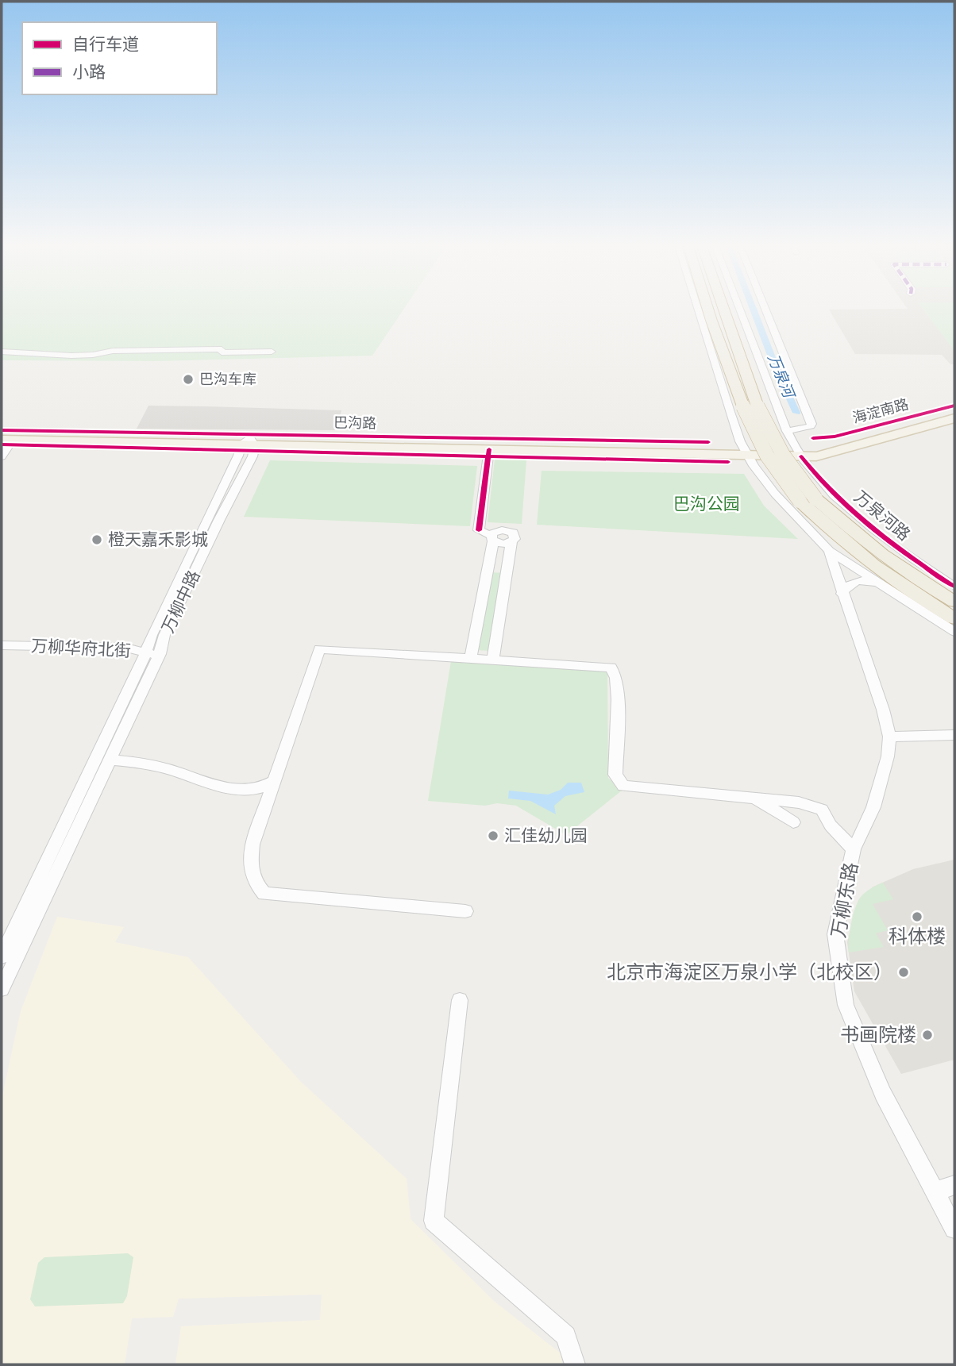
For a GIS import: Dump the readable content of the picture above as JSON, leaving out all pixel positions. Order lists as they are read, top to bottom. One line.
{"streets":{"highway":["万泉河路"],"main road":["海淀南路","巴沟路"],"street":["万柳中路","万柳华府北街","万柳东路"]},"crossings":[["海淀南路","万泉河路"],["巴沟路","万柳中路"],["万柳中路","万柳华府北街"]],"water":["万泉河"],"parks":["巴沟公园"],"places":["巴沟车库","橙天嘉禾影城","汇佳幼儿园","科体楼","北京市海淀区万泉小学（北校区）","书画院楼"],"legend":["自行车道","小路"]}
